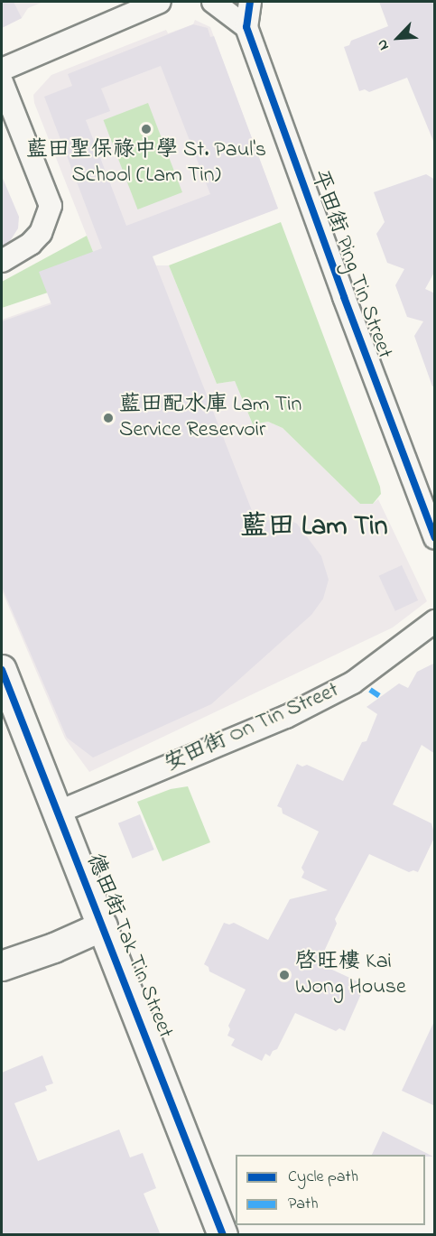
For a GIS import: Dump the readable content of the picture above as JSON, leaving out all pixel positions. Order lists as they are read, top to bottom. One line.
{"streets":{"street":["平田街 Ping Tin Street","安田街 On Tin Street","德田街 Tak Tin Street"]},"crossings":[["安田街 On Tin Street","德田街 Tak Tin Street"]],"districts":["藍田 Lam Tin"],"places":["藍田聖保祿中學 St. Paul's School (Lam Tin)","藍田配水庫 Lam Tin Service Reservoir","啓旺樓 Kai Wong House"],"legend":["Cycle path","Path"],"north":"bottom left"}
